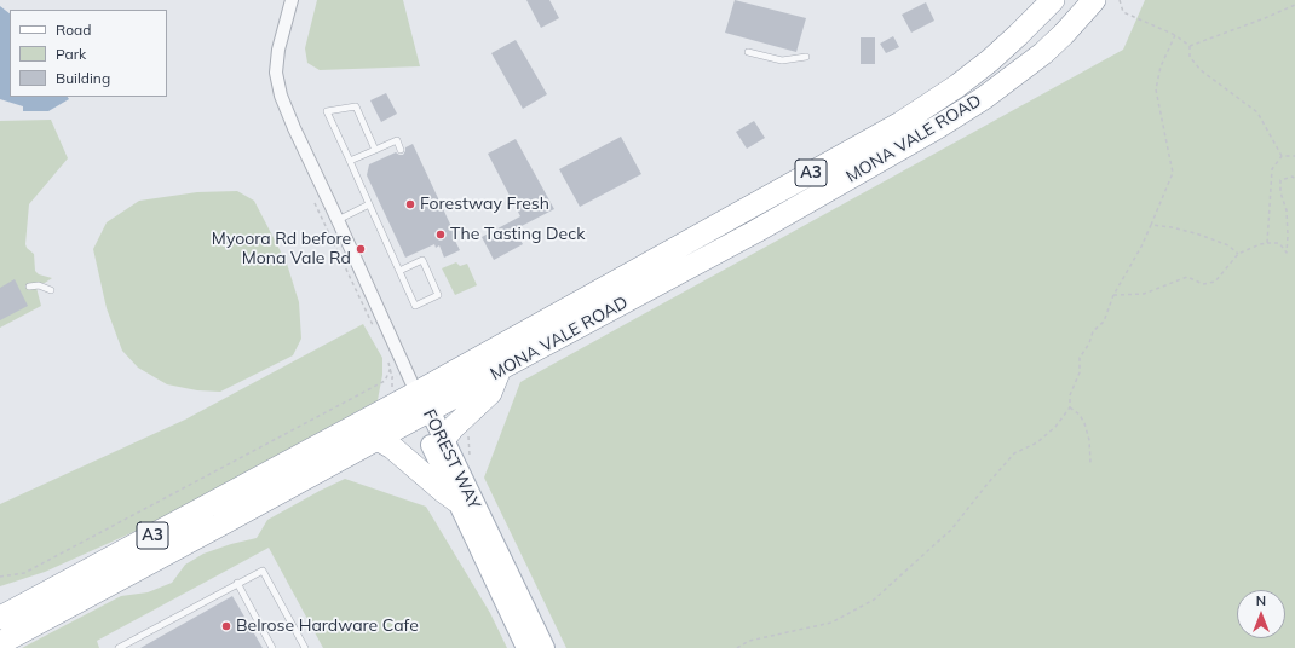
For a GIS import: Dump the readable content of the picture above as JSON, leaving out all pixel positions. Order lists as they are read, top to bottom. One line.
{"streets":{"highway":["MONA VALE ROAD","A3"],"main road":["FOREST WAY"]},"crossings":[["MONA VALE ROAD","FOREST WAY"]],"places":["Forestway Fresh","The Tasting Deck","Myoora Rd before Mona Vale Rd","Belrose Hardware Cafe"],"legend":["Road","Park","Building"],"north":"top"}
